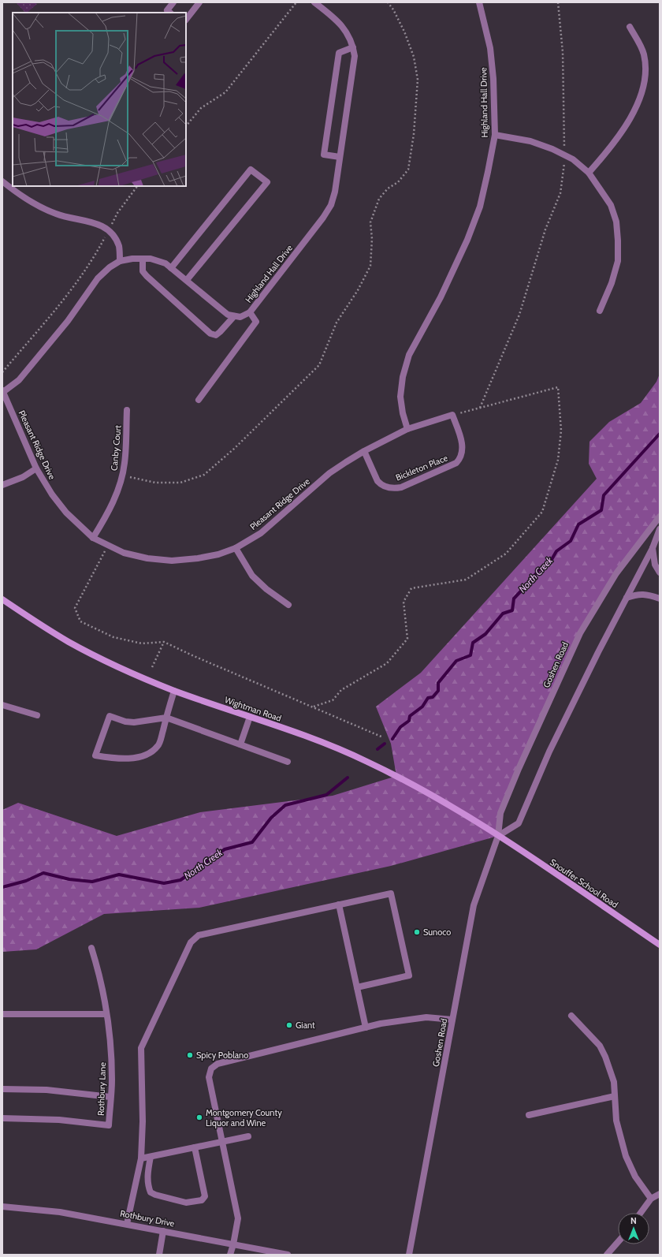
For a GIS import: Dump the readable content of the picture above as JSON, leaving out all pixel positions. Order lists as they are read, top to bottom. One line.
{"streets":{"main road":["Wightman Road","Snouffer School Road"],"street":["Highland Hall Drive","Pleasant Ridge Drive","Canby Court","Bickleton Place","Goshen Road","Rothbury Lane","Rothbury Drive"]},"crossings":[["Highland Hall Drive","Pleasant Ridge Drive"],["Pleasant Ridge Drive","Canby Court"],["Pleasant Ridge Drive","Bickleton Place"],["Goshen Road","Wightman Road"],["Goshen Road","Snouffer School Road"],["Wightman Road","Snouffer School Road"]],"water":["North Creek"],"places":["Sunoco","Giant","Spicy Poblano","Montgomery County Liquor and Wine"],"north":"top"}
